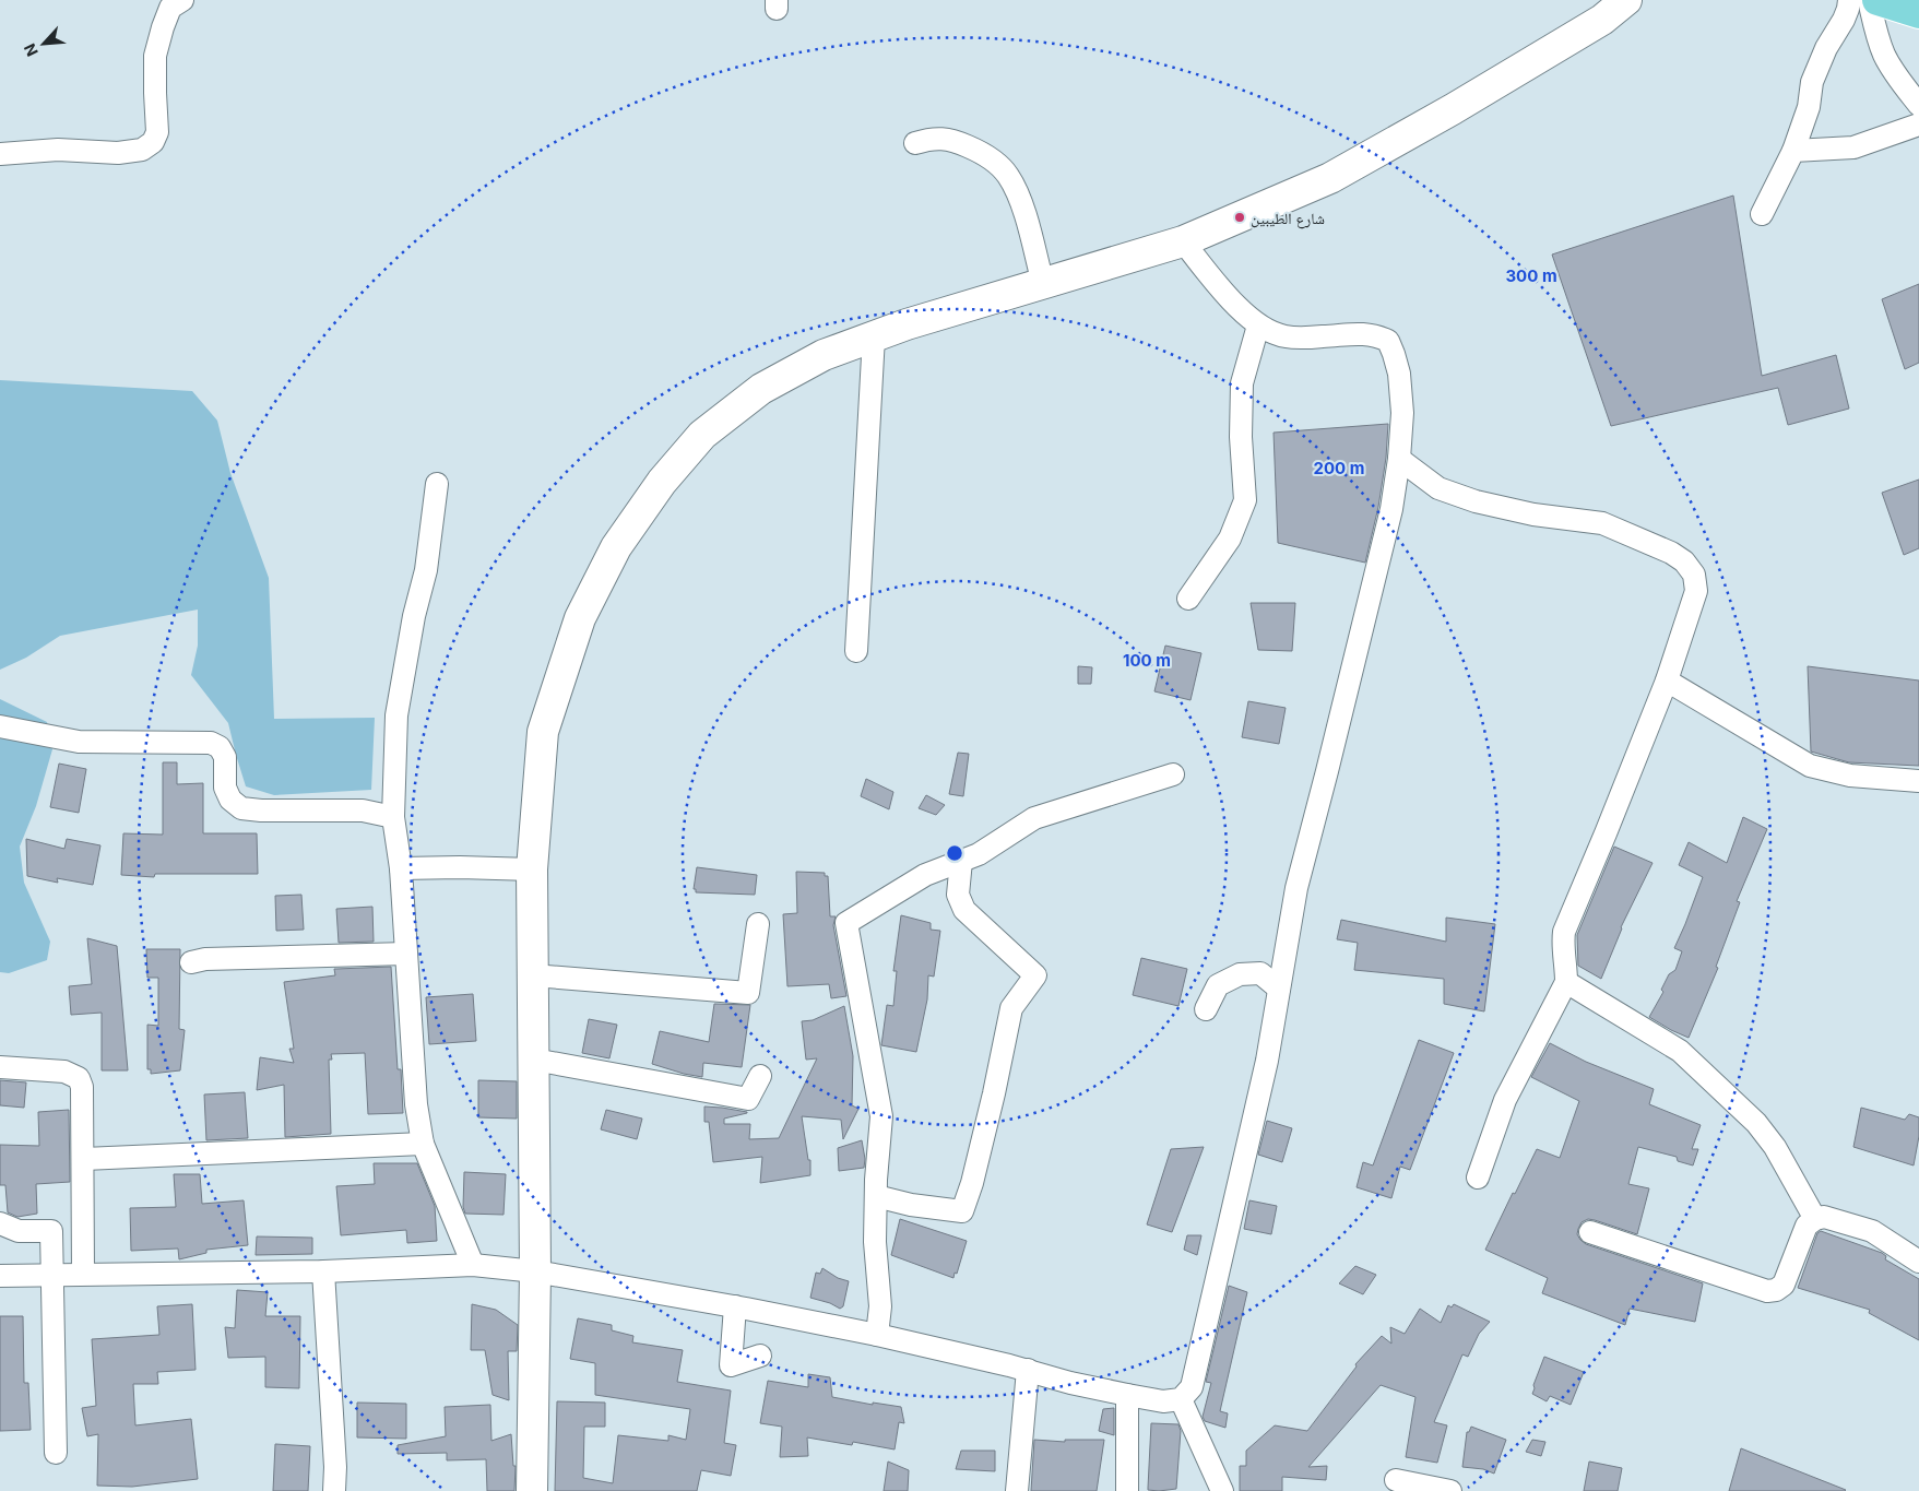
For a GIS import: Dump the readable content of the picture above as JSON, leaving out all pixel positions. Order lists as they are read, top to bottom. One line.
{"places":["شارع الطيبين"],"north":"bottom left","rings":["300 m","200 m","100 m"]}
